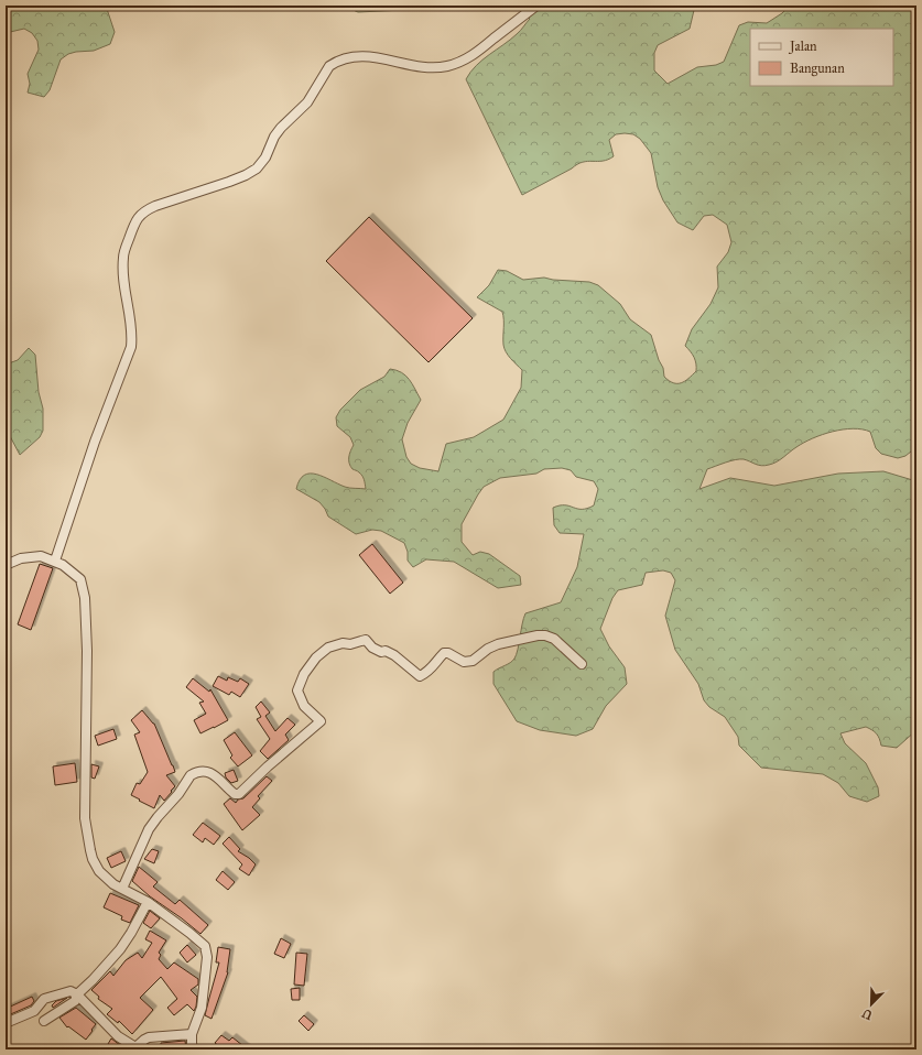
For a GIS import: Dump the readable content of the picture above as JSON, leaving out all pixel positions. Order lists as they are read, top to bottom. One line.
{"legend":["Jalan","Bangunan"],"north":"bottom left"}
